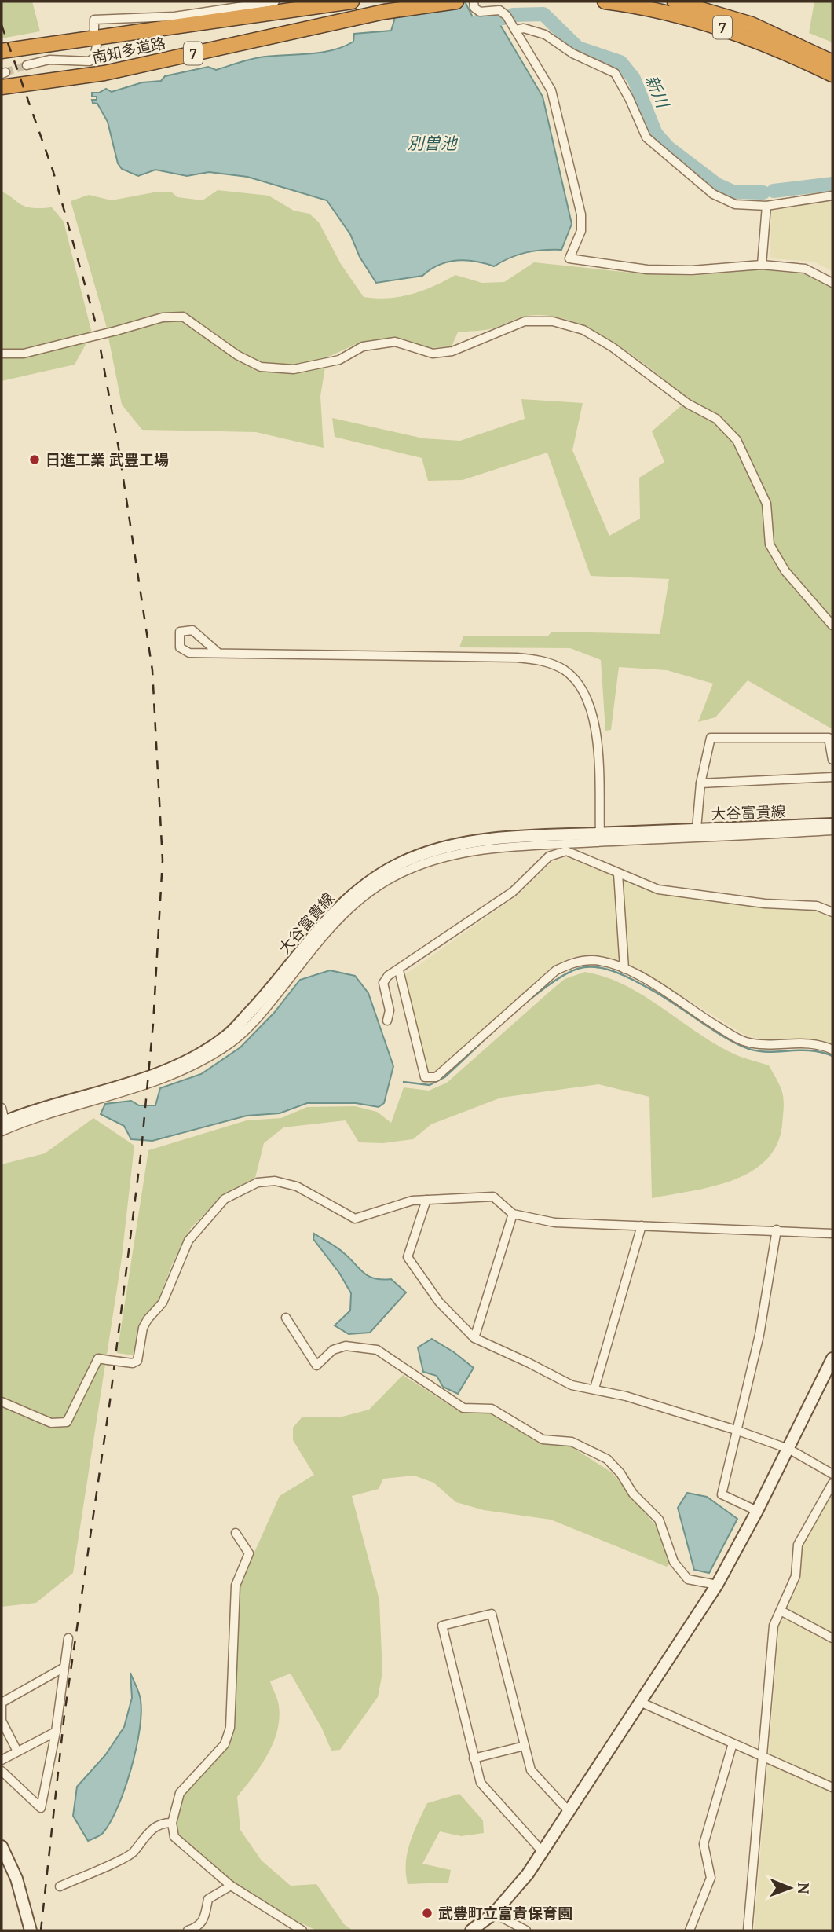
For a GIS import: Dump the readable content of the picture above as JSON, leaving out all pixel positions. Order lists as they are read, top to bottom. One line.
{"streets":{"highway":["7","南知多道路"],"main road":["大谷富貴線"]},"water":["新川","別曽池"],"places":["日進工業 武豊工場","武豊町立富貴保育園"],"north":"right"}
